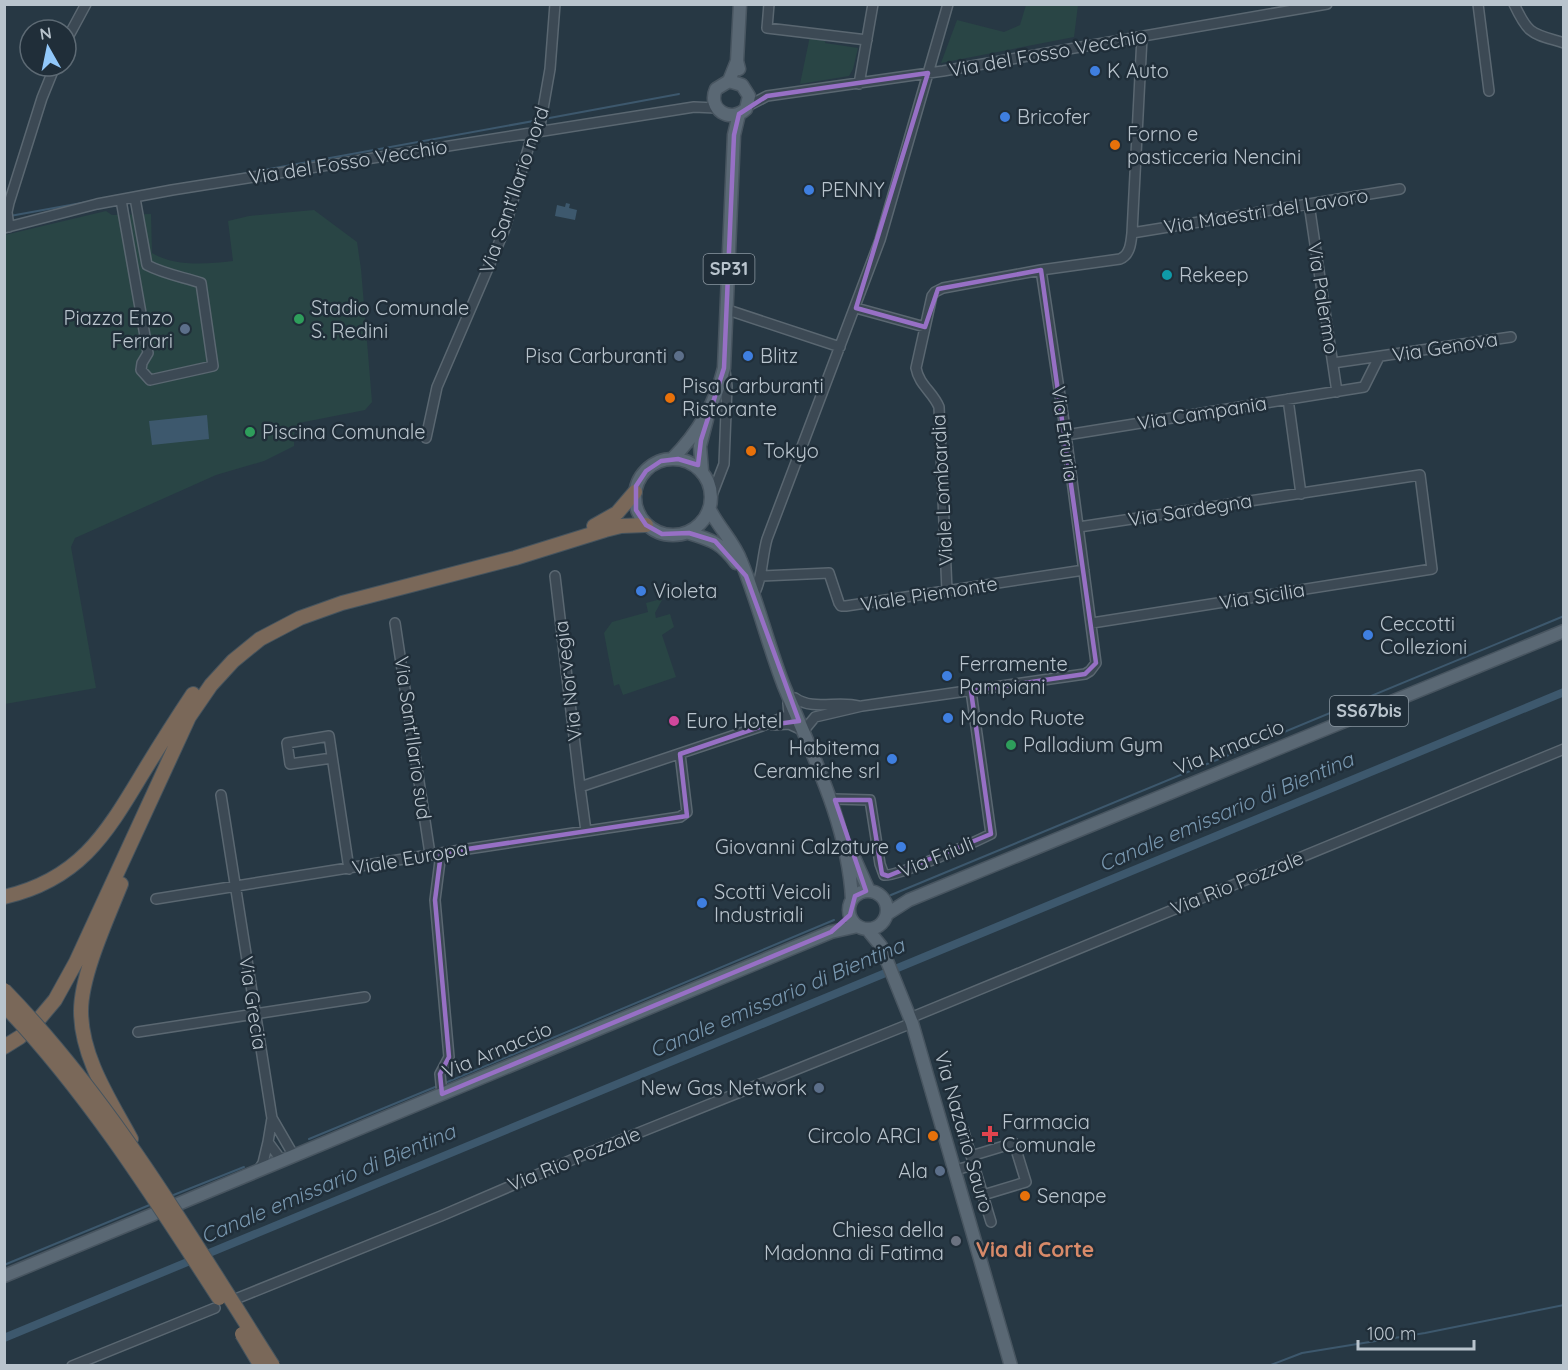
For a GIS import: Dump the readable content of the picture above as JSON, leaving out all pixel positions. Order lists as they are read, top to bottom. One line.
{"streets":{"main road":["SP31","SS67bis","Via Arnaccio","Via Nazario Sauro"],"street":["Via del Fosso Vecchio","Via Sant'Ilario nord","Via Maestri del Lavoro","Via Palermo","Via Genova","Via Campania","Via Etruria","Viale Lombardia","Via Sardegna","Viale Piemonte","Via Sicilia","Via Norvegia","Via Sant'Ilario sud","Via Friuli","Viale Europa","Via Rio Pozzale","Via Grecia"]},"crossings":[["Via del Fosso Vecchio","Via Sant'Ilario nord"],["Via del Fosso Vecchio","SP31"],["Via Maestri del Lavoro","Via Palermo"],["Via Palermo","Via Genova"],["Via Palermo","Via Campania"],["Via Genova","Via Campania"],["Via Campania","Via Etruria"],["Via Etruria","Viale Lombardia"],["Via Etruria","Via Sardegna"],["Via Etruria","Viale Piemonte"],["Via Etruria","Via Sicilia"],["Via Etruria","Via Friuli"],["Viale Lombardia","Viale Piemonte"],["Via Sardegna","Via Sicilia"],["SS67bis","Via Arnaccio"],["SS67bis","Via Nazario Sauro"],["Via Sant'Ilario sud","Viale Europa"],["Via Arnaccio","Via Grecia"],["Via Arnaccio","Via Nazario Sauro"],["Viale Europa","Via Grecia"],["Via Rio Pozzale","Via Nazario Sauro"]],"districts":["Via di Corte"],"water":["Canale emissario di Bientina"],"places":{"other":["K Auto","Bricofer","Forno e pasticceria Nencini","PENNY","Rekeep","Stadio Comunale S. Redini","Piazza Enzo Ferrari","Pisa Carburanti","Blitz","Pisa Carburanti Ristorante","Piscina Comunale","Tokyo","Violeta","Ceccotti Collezioni","Ferramente Pampiani","Mondo Ruote","Euro Hotel","Palladium Gym","Habitema Ceramiche srl","Giovanni Calzature","Scotti Veicoli Industriali","New Gas Network","Circolo ARCI","Ala","Senape","Chiesa della Madonna di Fatima"],"health":["Farmacia Comunale"]},"scale_bar":"100 m","north":"top"}
